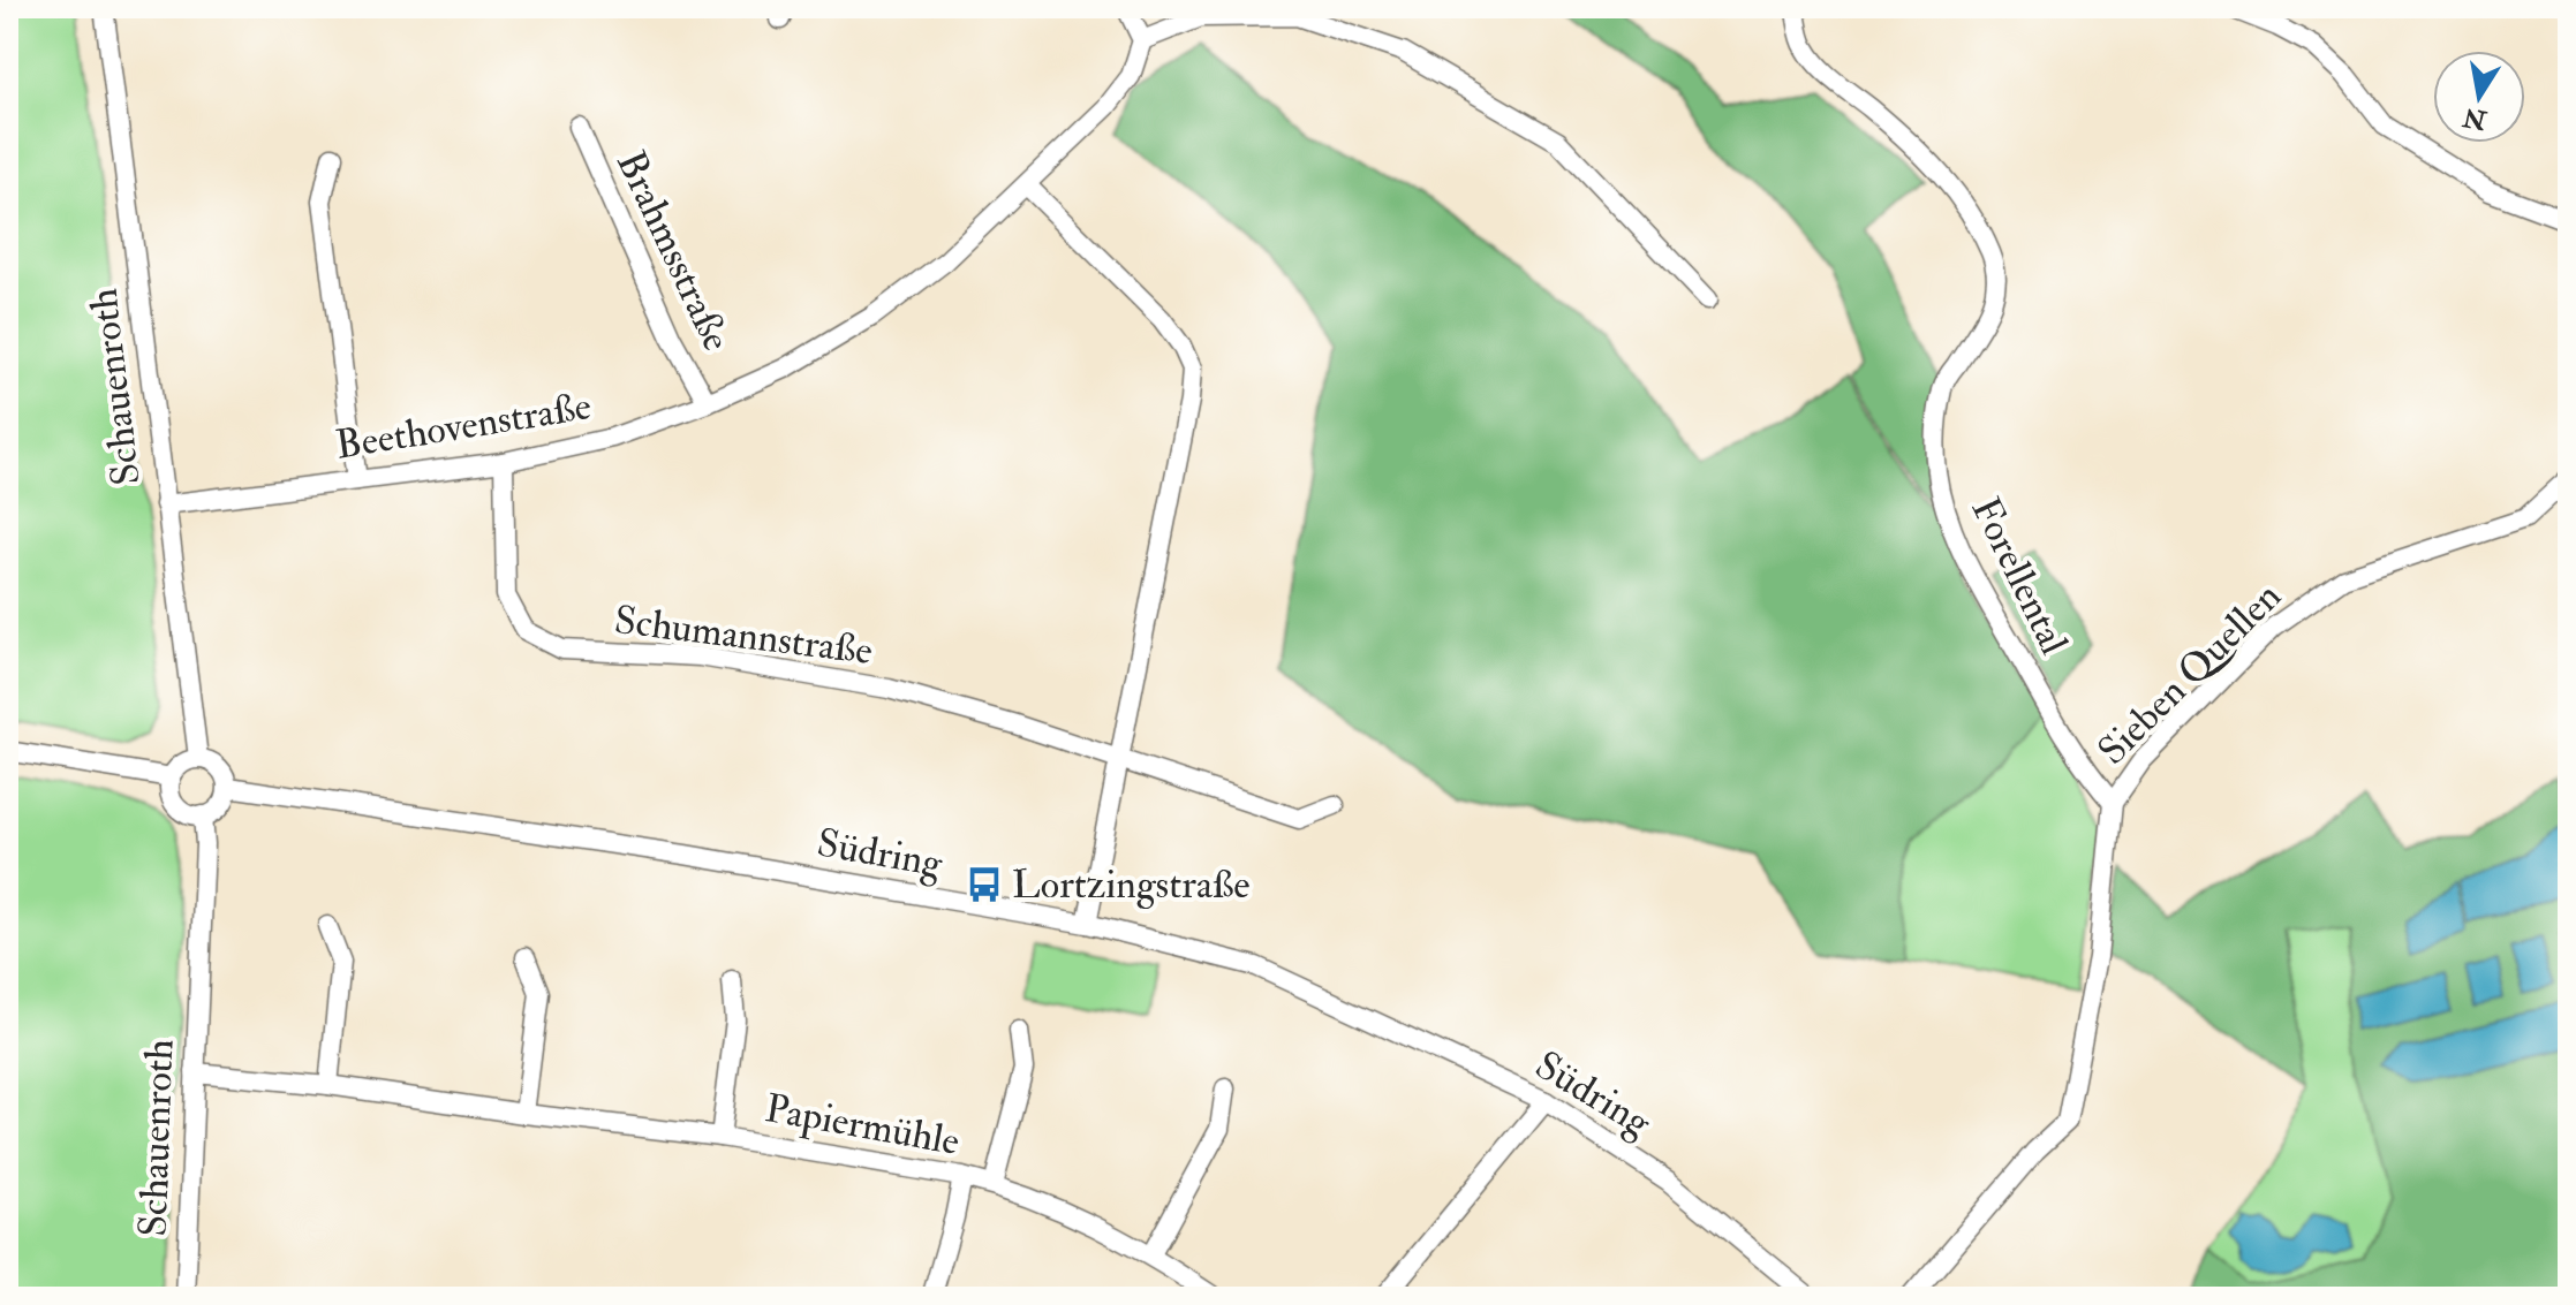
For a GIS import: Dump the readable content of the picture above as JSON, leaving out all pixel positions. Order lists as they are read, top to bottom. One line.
{"streets":{"street":["Brahmsstraße","Schauenroth","Beethovenstraße","Forellental","Schumannstraße","Sieben Quellen","Südring","Papiermühle"]},"crossings":[["Brahmsstraße","Beethovenstraße"],["Schauenroth","Beethovenstraße"],["Schauenroth","Südring"],["Schauenroth","Papiermühle"],["Beethovenstraße","Schumannstraße"],["Forellental","Sieben Quellen"]],"places":{"bus stop":["Lortzingstraße"]},"north":"bottom"}
